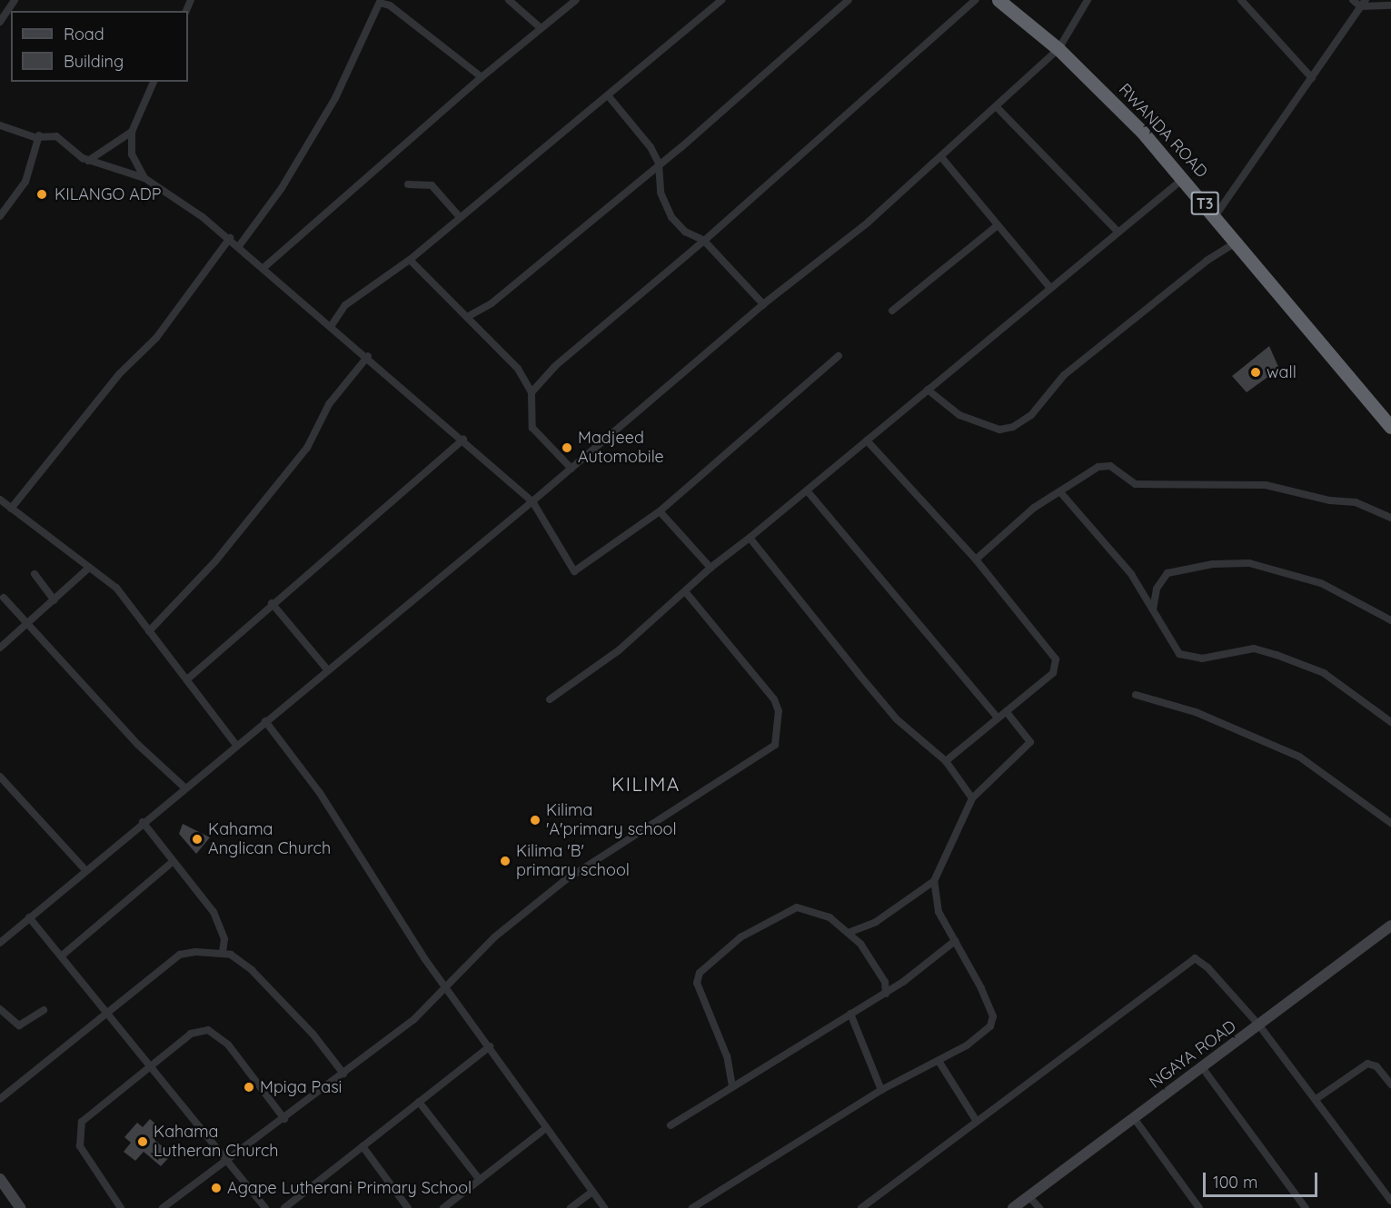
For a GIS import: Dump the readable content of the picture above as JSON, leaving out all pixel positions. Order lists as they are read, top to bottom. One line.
{"streets":{"highway":["RWANDA ROAD","T3"],"street":["NGAYA ROAD"]},"districts":["KILIMA"],"places":["KILANGO ADP","wall","Madjeed Automobile","Kilima 'A'primary school","Kahama Anglican Church","Kilima 'B' primary school","Mpiga Pasi","Kahama Lutheran Church","Agape Lutherani Primary School"],"legend":["Road","Building"],"scale_bar":"100 m"}
